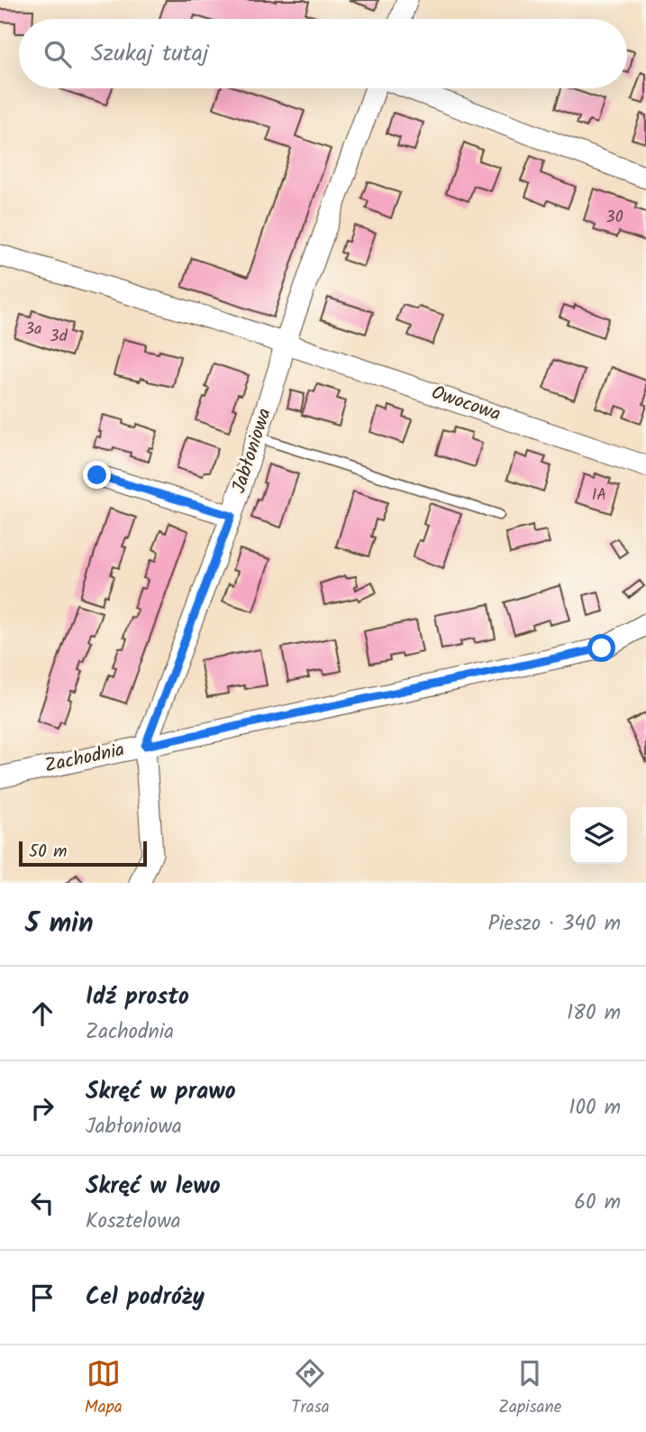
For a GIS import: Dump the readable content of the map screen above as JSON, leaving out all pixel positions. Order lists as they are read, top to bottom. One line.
{"streets":{"street":["Owocowa","Jabłoniowa","Zachodnia"]},"crossings":[["Owocowa","Jabłoniowa"],["Jabłoniowa","Zachodnia"]],"house_numbers":["30","3a","3d","1A"],"scale_bar":"50 m","page":{"search":"Szukaj tutaj","scale":"50 m","heading":["5 min","Pieszo · 340 m"],"list":[["Idź prosto","Zachodnia","180 m"],["Skręć w prawo","Jabłoniowa","100 m"],["Skręć w lewo","Kosztelowa","60 m"],"Cel podróży"],"nav":["Mapa","Trasa","Zapisane"]}}
